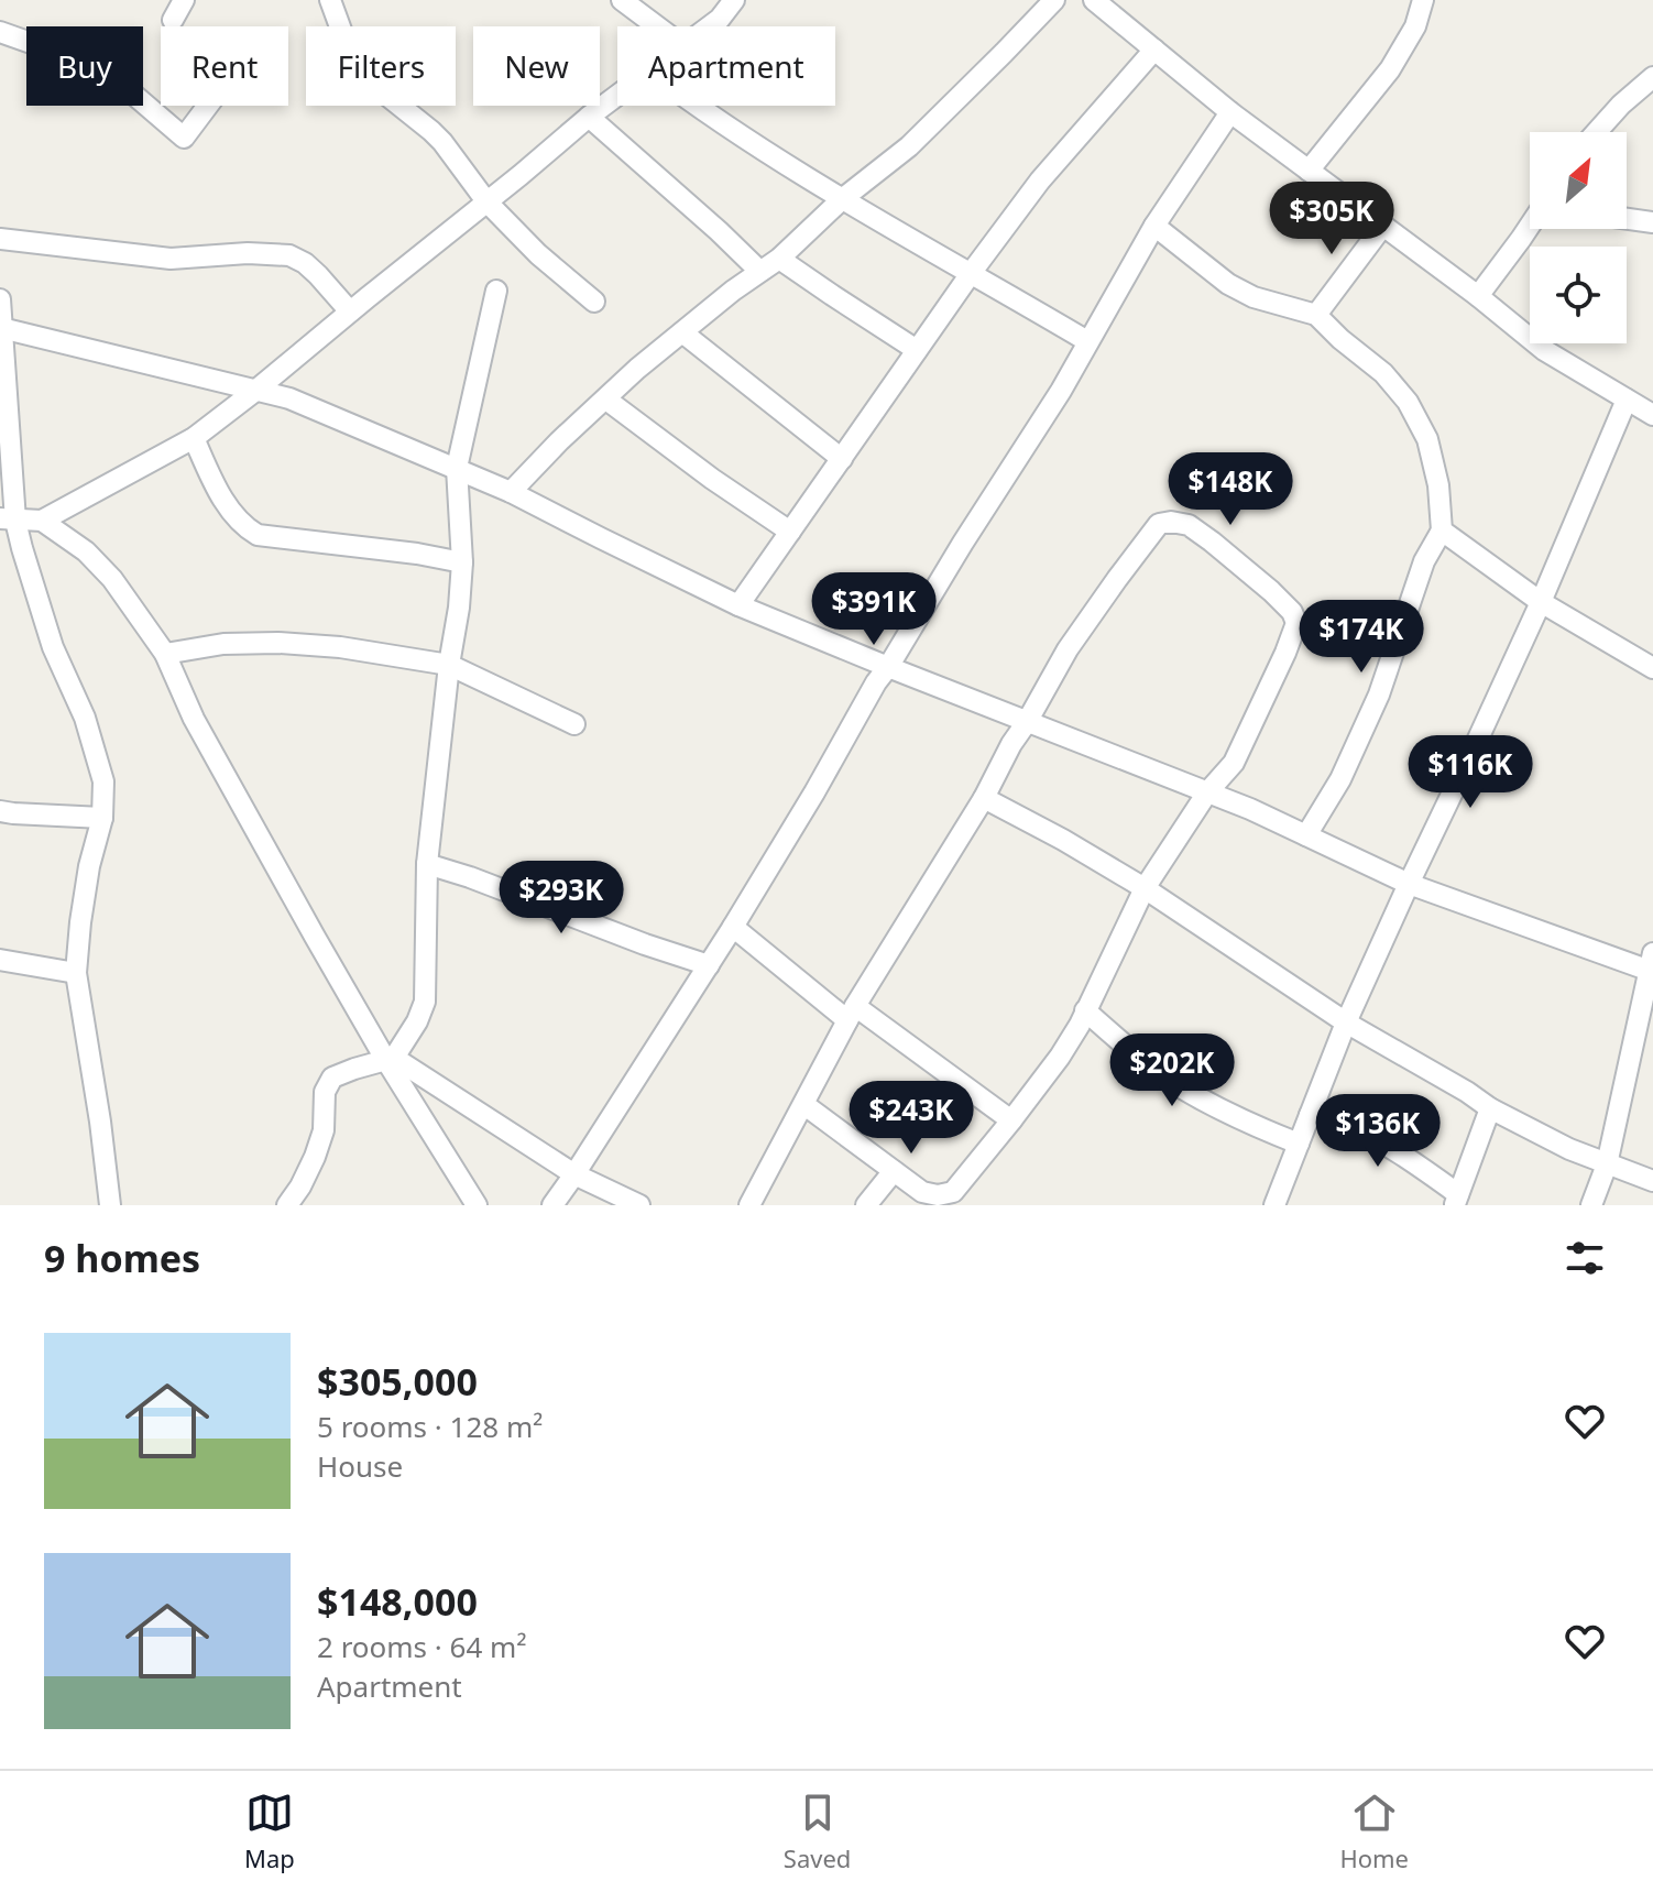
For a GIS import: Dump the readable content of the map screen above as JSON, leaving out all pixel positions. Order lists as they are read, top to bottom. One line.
{"north":"top right","page":{"chip":["Buy","Rent","Filters","New","Apartment"],"price":["$305K","$148K","$391K","$174K","$116K","$293K","$202K","$243K","$136K"],"heading":"9 homes","list":[{"name":"$305,000","note":"5 rooms · 128 m² · House"},{"name":"$148,000","note":"2 rooms · 64 m² · Apartment"}],"tabs":["Map","Saved","Home"]}}
